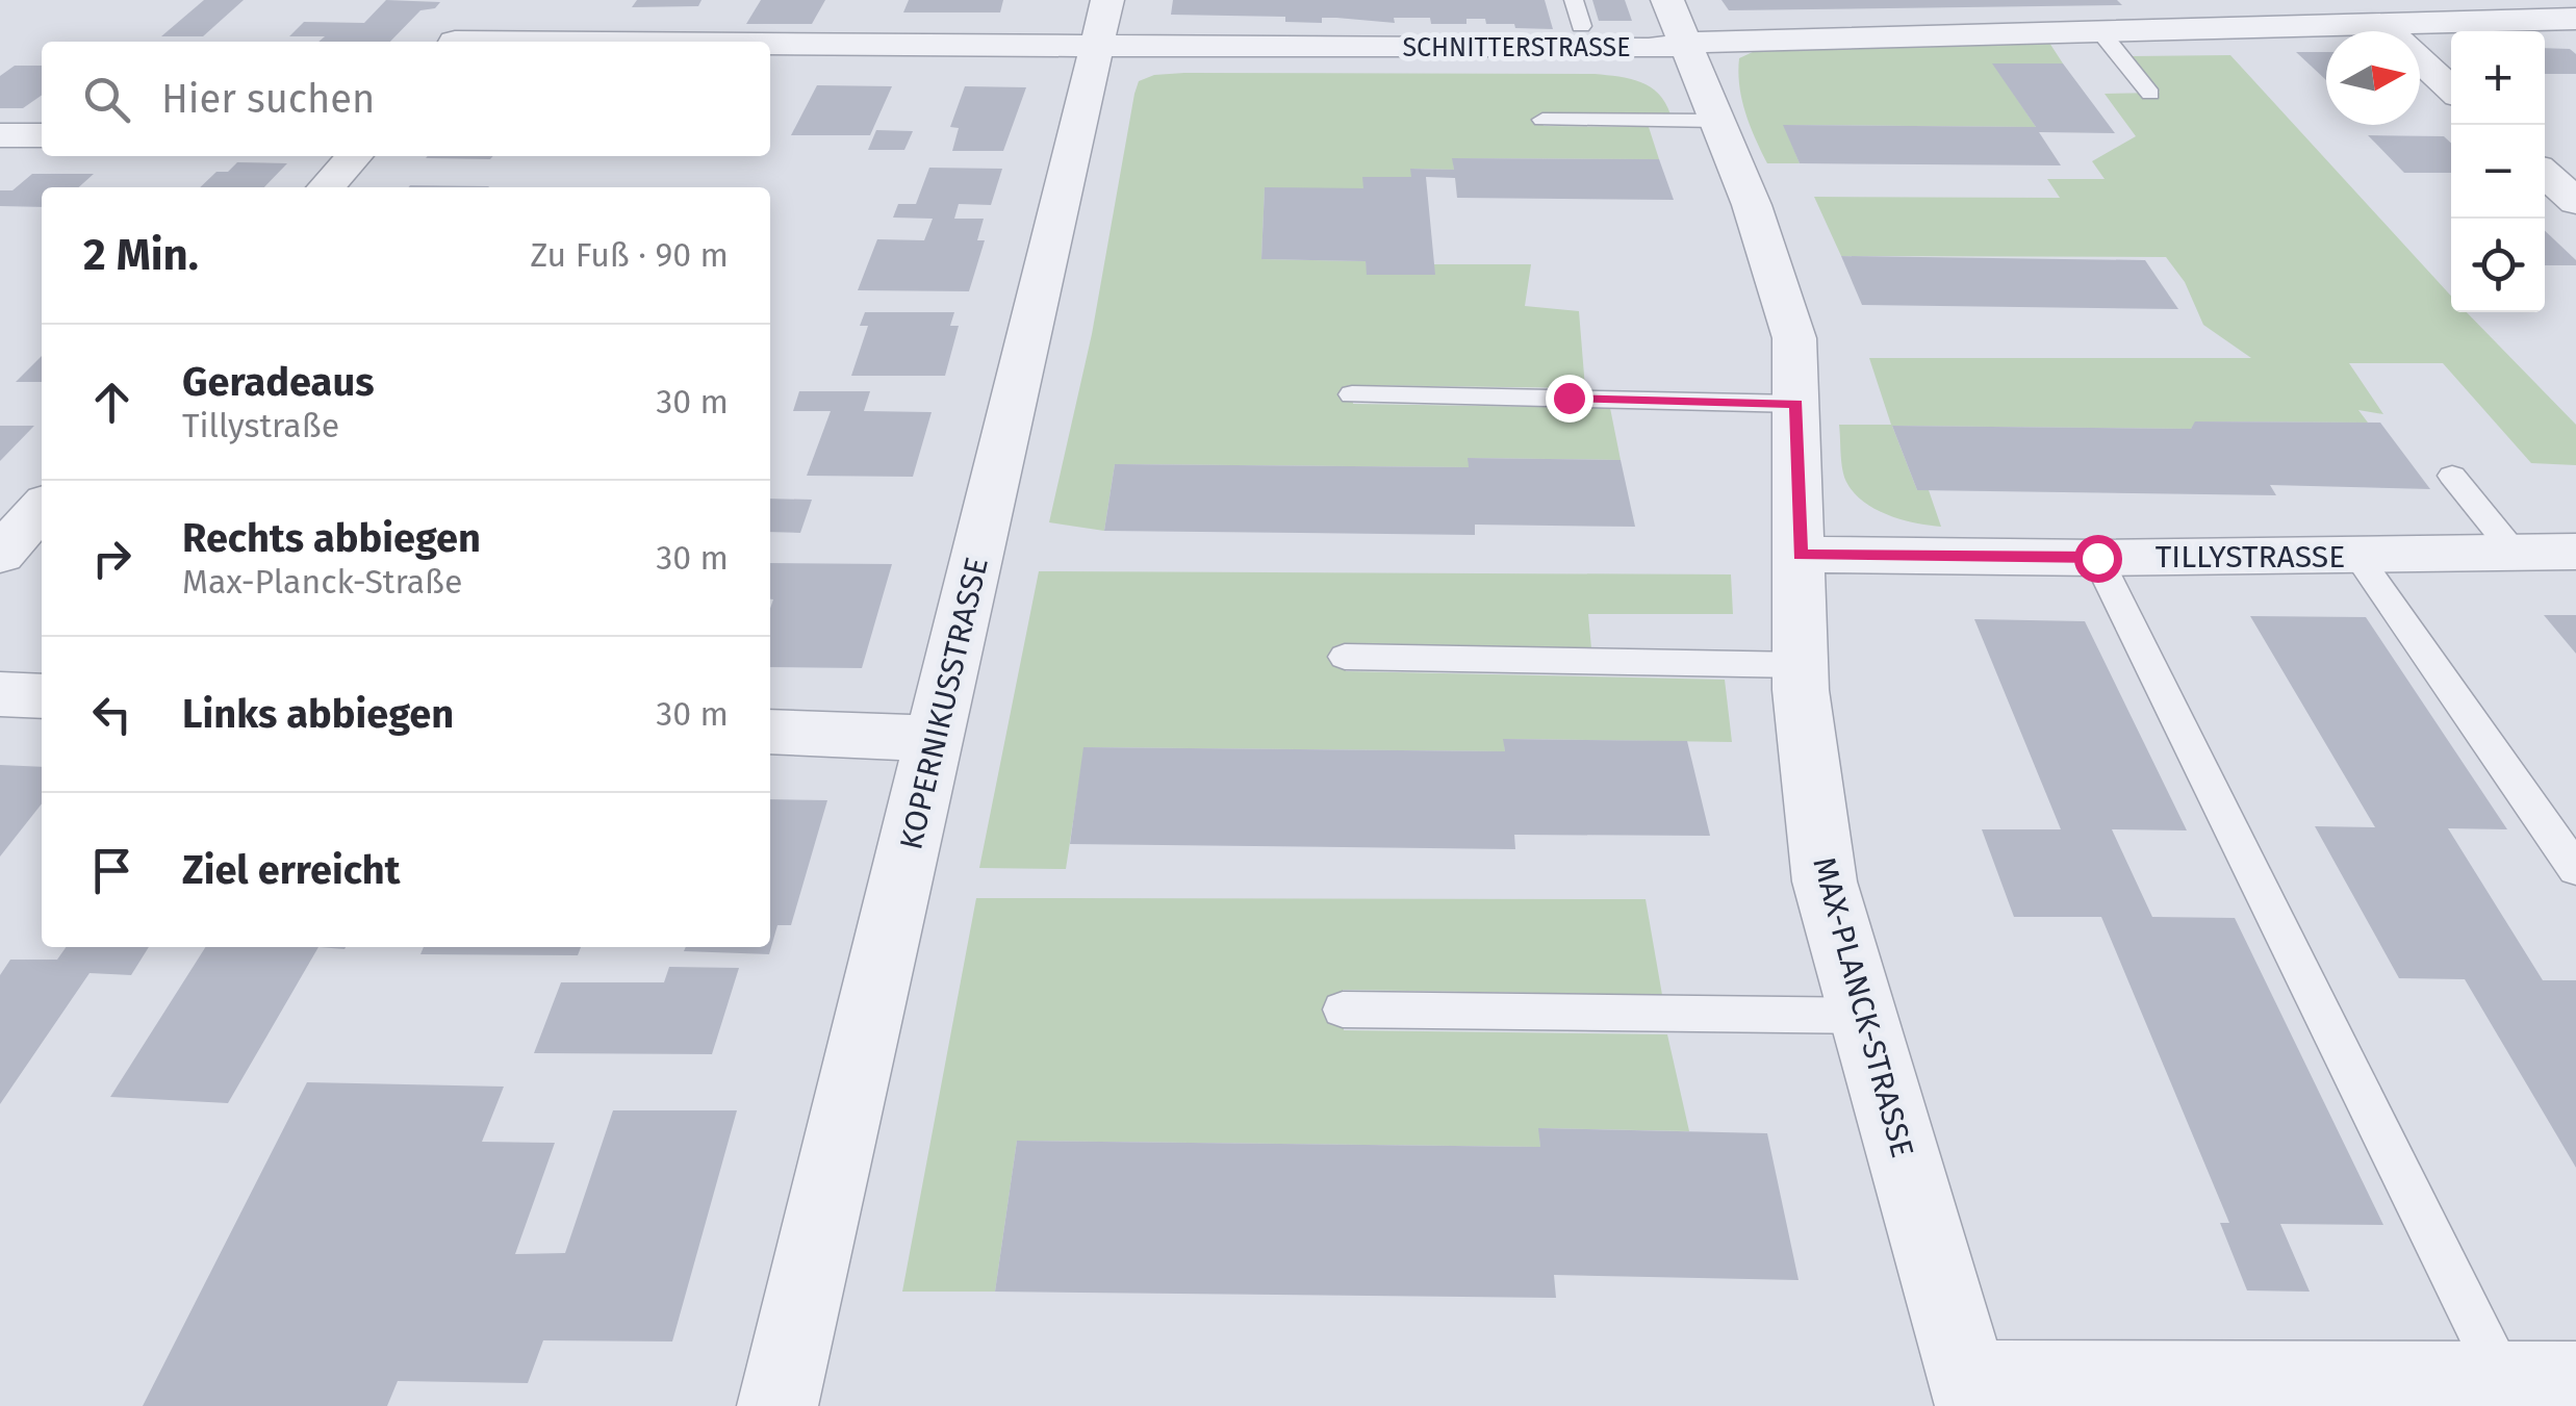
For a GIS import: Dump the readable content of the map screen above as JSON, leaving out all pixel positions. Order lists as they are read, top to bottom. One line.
{"streets":{"street":["SCHNITTERSTRASSE","TILLYSTRASSE","KOPERNIKUSSTRASSE","MAX-PLANCK-STRASSE"]},"crossings":[["SCHNITTERSTRASSE","KOPERNIKUSSTRASSE"],["SCHNITTERSTRASSE","MAX-PLANCK-STRASSE"],["TILLYSTRASSE","MAX-PLANCK-STRASSE"]],"north":"right","page":{"map_buttons":["+","−"],"search":"Hier suchen","heading":["2 Min.","Zu Fuß · 90 m"],"list":[["Geradeaus","Tillystraße","30 m"],["Rechts abbiegen","Max-Planck-Straße","30 m"],["Links abbiegen","30 m"],"Ziel erreicht"]}}
